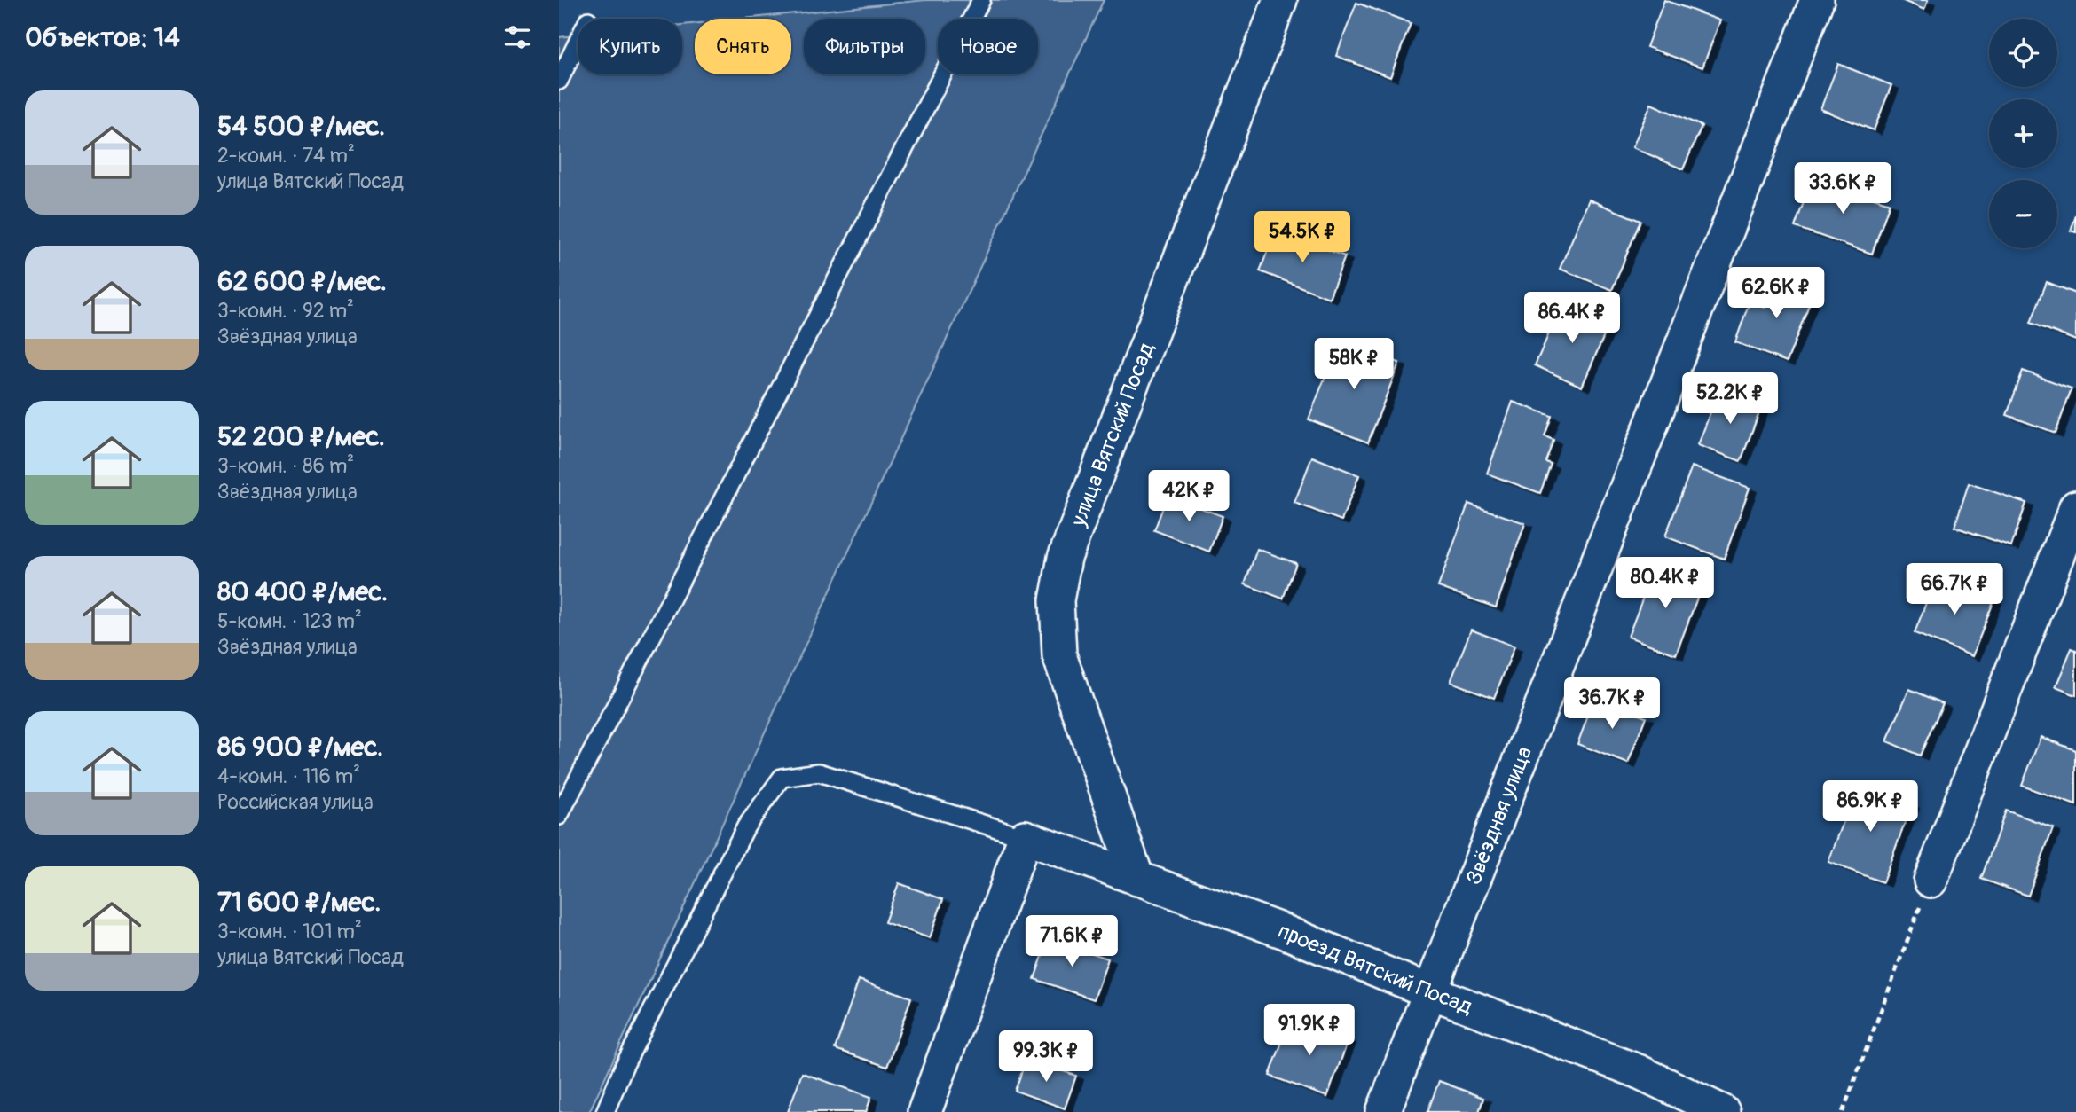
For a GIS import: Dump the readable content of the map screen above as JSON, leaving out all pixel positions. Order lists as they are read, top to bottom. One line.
{"streets":{"street":["улица Вятский Посад","Звёздная улица","проезд Вятский Посад"]},"crossings":[["улица Вятский Посад","проезд Вятский Посад"],["Звёздная улица","проезд Вятский Посад"]],"page":{"heading":"Объектов: 14","map_buttons":["+","−"],"chip":["Купить","Снять","Фильтры","Новое"],"list":[{"name":"54 500 ₽/мес.","note":"2-комн. · 74 m² · улица Вятский Посад"},{"name":"62 600 ₽/мес.","note":"3-комн. · 92 m² · Звёздная улица"},{"name":"52 200 ₽/мес.","note":"3-комн. · 86 m² · Звёздная улица"},{"name":"80 400 ₽/мес.","note":"5-комн. · 123 m² · Звёздная улица"},{"name":"86 900 ₽/мес.","note":"4-комн. · 116 m² · Российская улица"},{"name":"71 600 ₽/мес.","note":"3-комн. · 101 m² · улица Вятский Посад"}],"price":["33.6K ₽","54.5K ₽","62.6K ₽","86.4K ₽","58K ₽","52.2K ₽","42K ₽","80.4K ₽","66.7K ₽","36.7K ₽","86.9K ₽","71.6K ₽","91.9K ₽","99.3K ₽"]}}
